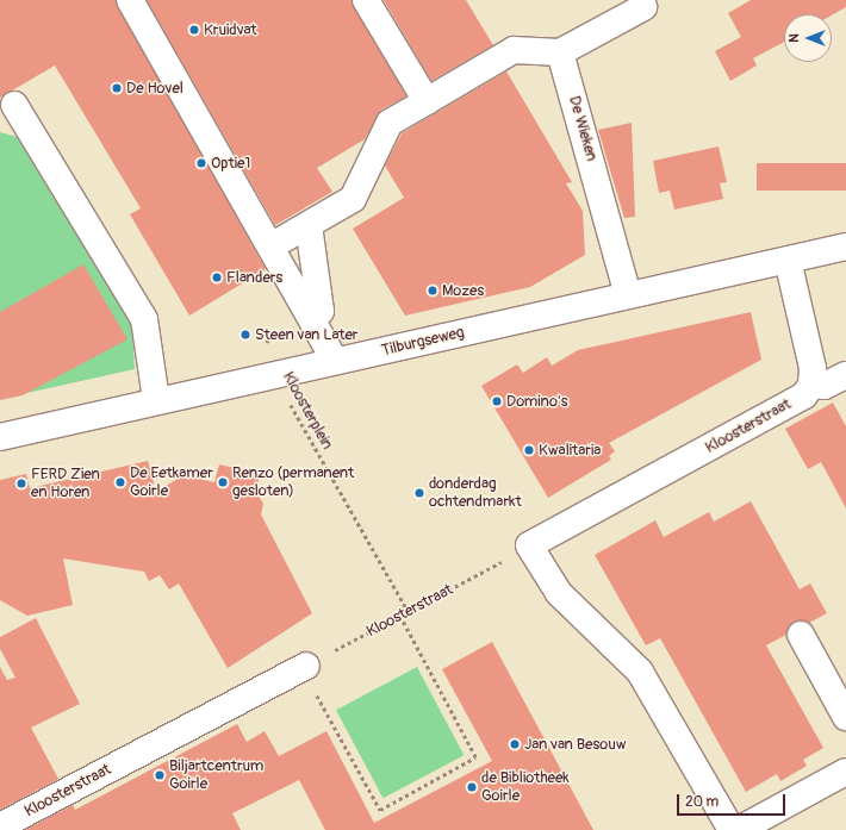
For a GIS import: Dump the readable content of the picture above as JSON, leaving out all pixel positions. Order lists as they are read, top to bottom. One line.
{"streets":{"street":["De Wieken","Tilburgseweg","Kloosterstraat"],"path":["Kloosterplein"]},"crossings":[["De Wieken","Tilburgseweg"],["Tilburgseweg","Kloosterplein"],["Kloosterplein","Kloosterstraat"]],"places":["Kruidvat","De Hovel","Optie1","Flanders","Mozes","Steen van Later","Domino's","Kwalitaria","De Eetkamer Goirle","Renzo (permanent gesloten)","FERD Zien en Horen","donderdag ochtendmarkt","Jan van Besouw","Biljartcentrum Goirle","de Bibliotheek Goirle"],"scale_bar":"20 m","north":"left"}
